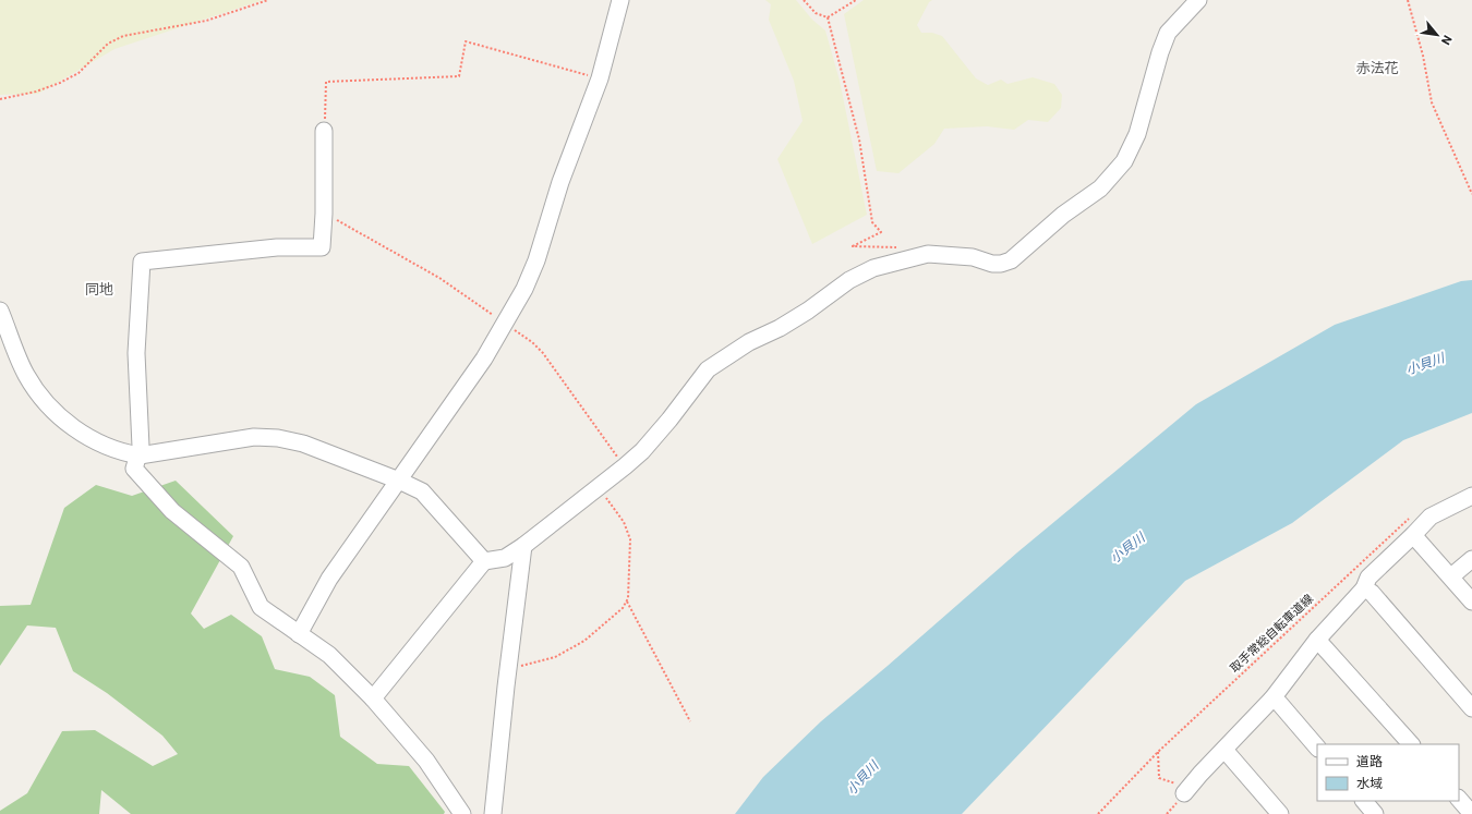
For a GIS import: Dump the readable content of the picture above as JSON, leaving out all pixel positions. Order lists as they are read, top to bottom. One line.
{"streets":{"path":["取手常総自転車道線"]},"districts":["赤法花","同地"],"water":["小貝川"],"legend":["道路","水域"],"north":"bottom right"}
